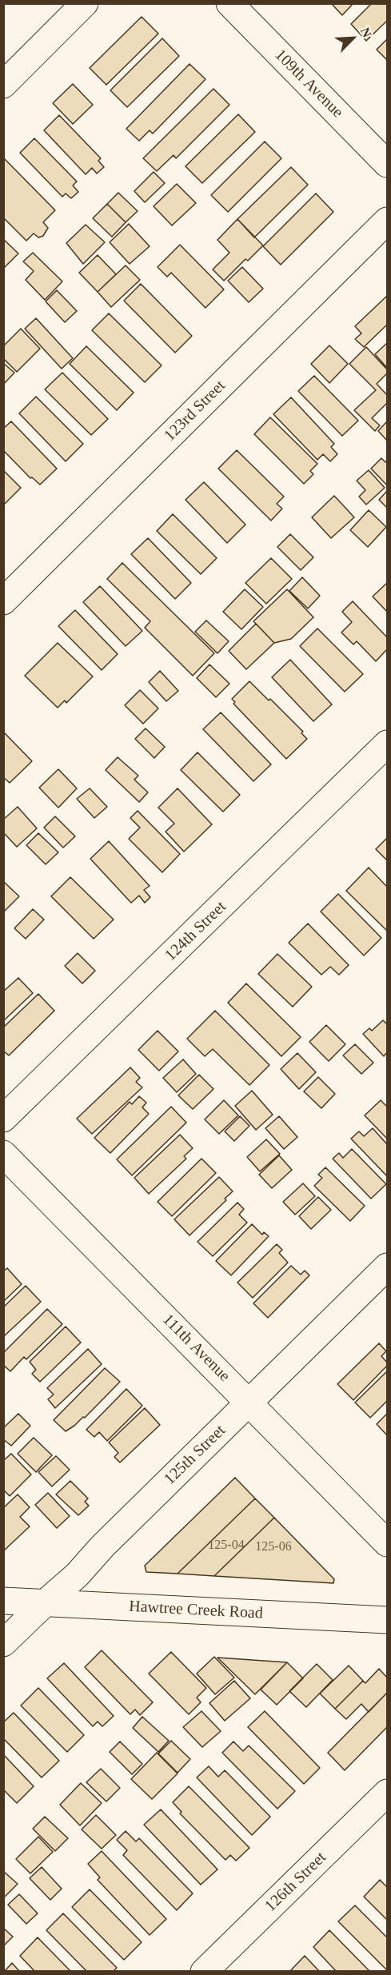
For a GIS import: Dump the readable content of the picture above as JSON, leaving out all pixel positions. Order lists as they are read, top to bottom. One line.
{"streets":{"street":["109th Avenue","123rd Street","124th Street","111th Avenue","125th Street","Hawtree Creek Road","126th Street"]},"crossings":[["111th Avenue","125th Street"],["125th Street","Hawtree Creek Road"]],"house_numbers":["125-04","125-06"],"north":"top right"}
